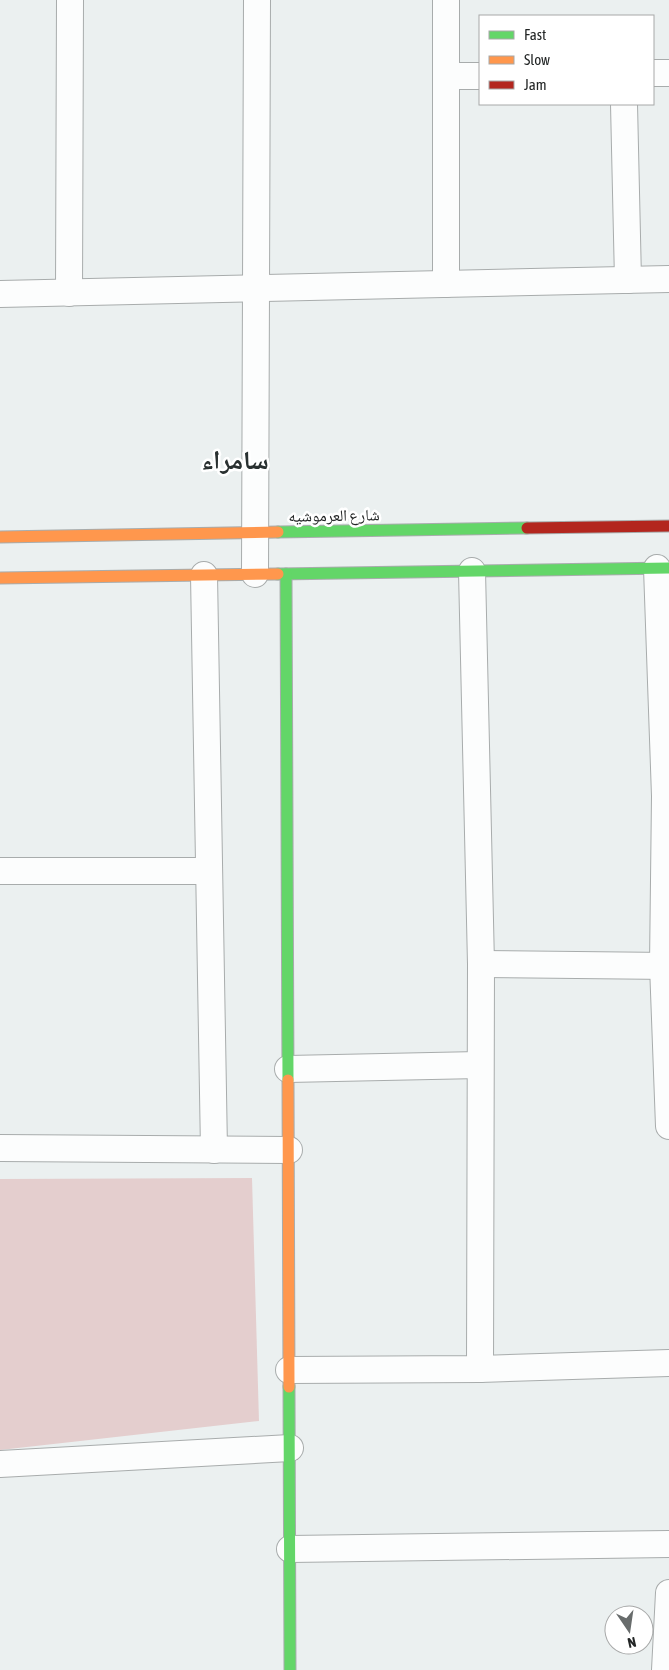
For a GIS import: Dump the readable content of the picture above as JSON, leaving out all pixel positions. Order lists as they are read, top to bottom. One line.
{"streets":{"street":["شارع العرموشيه"]},"districts":["سامراء"],"legend":["Fast","Slow","Jam"],"north":"bottom"}
